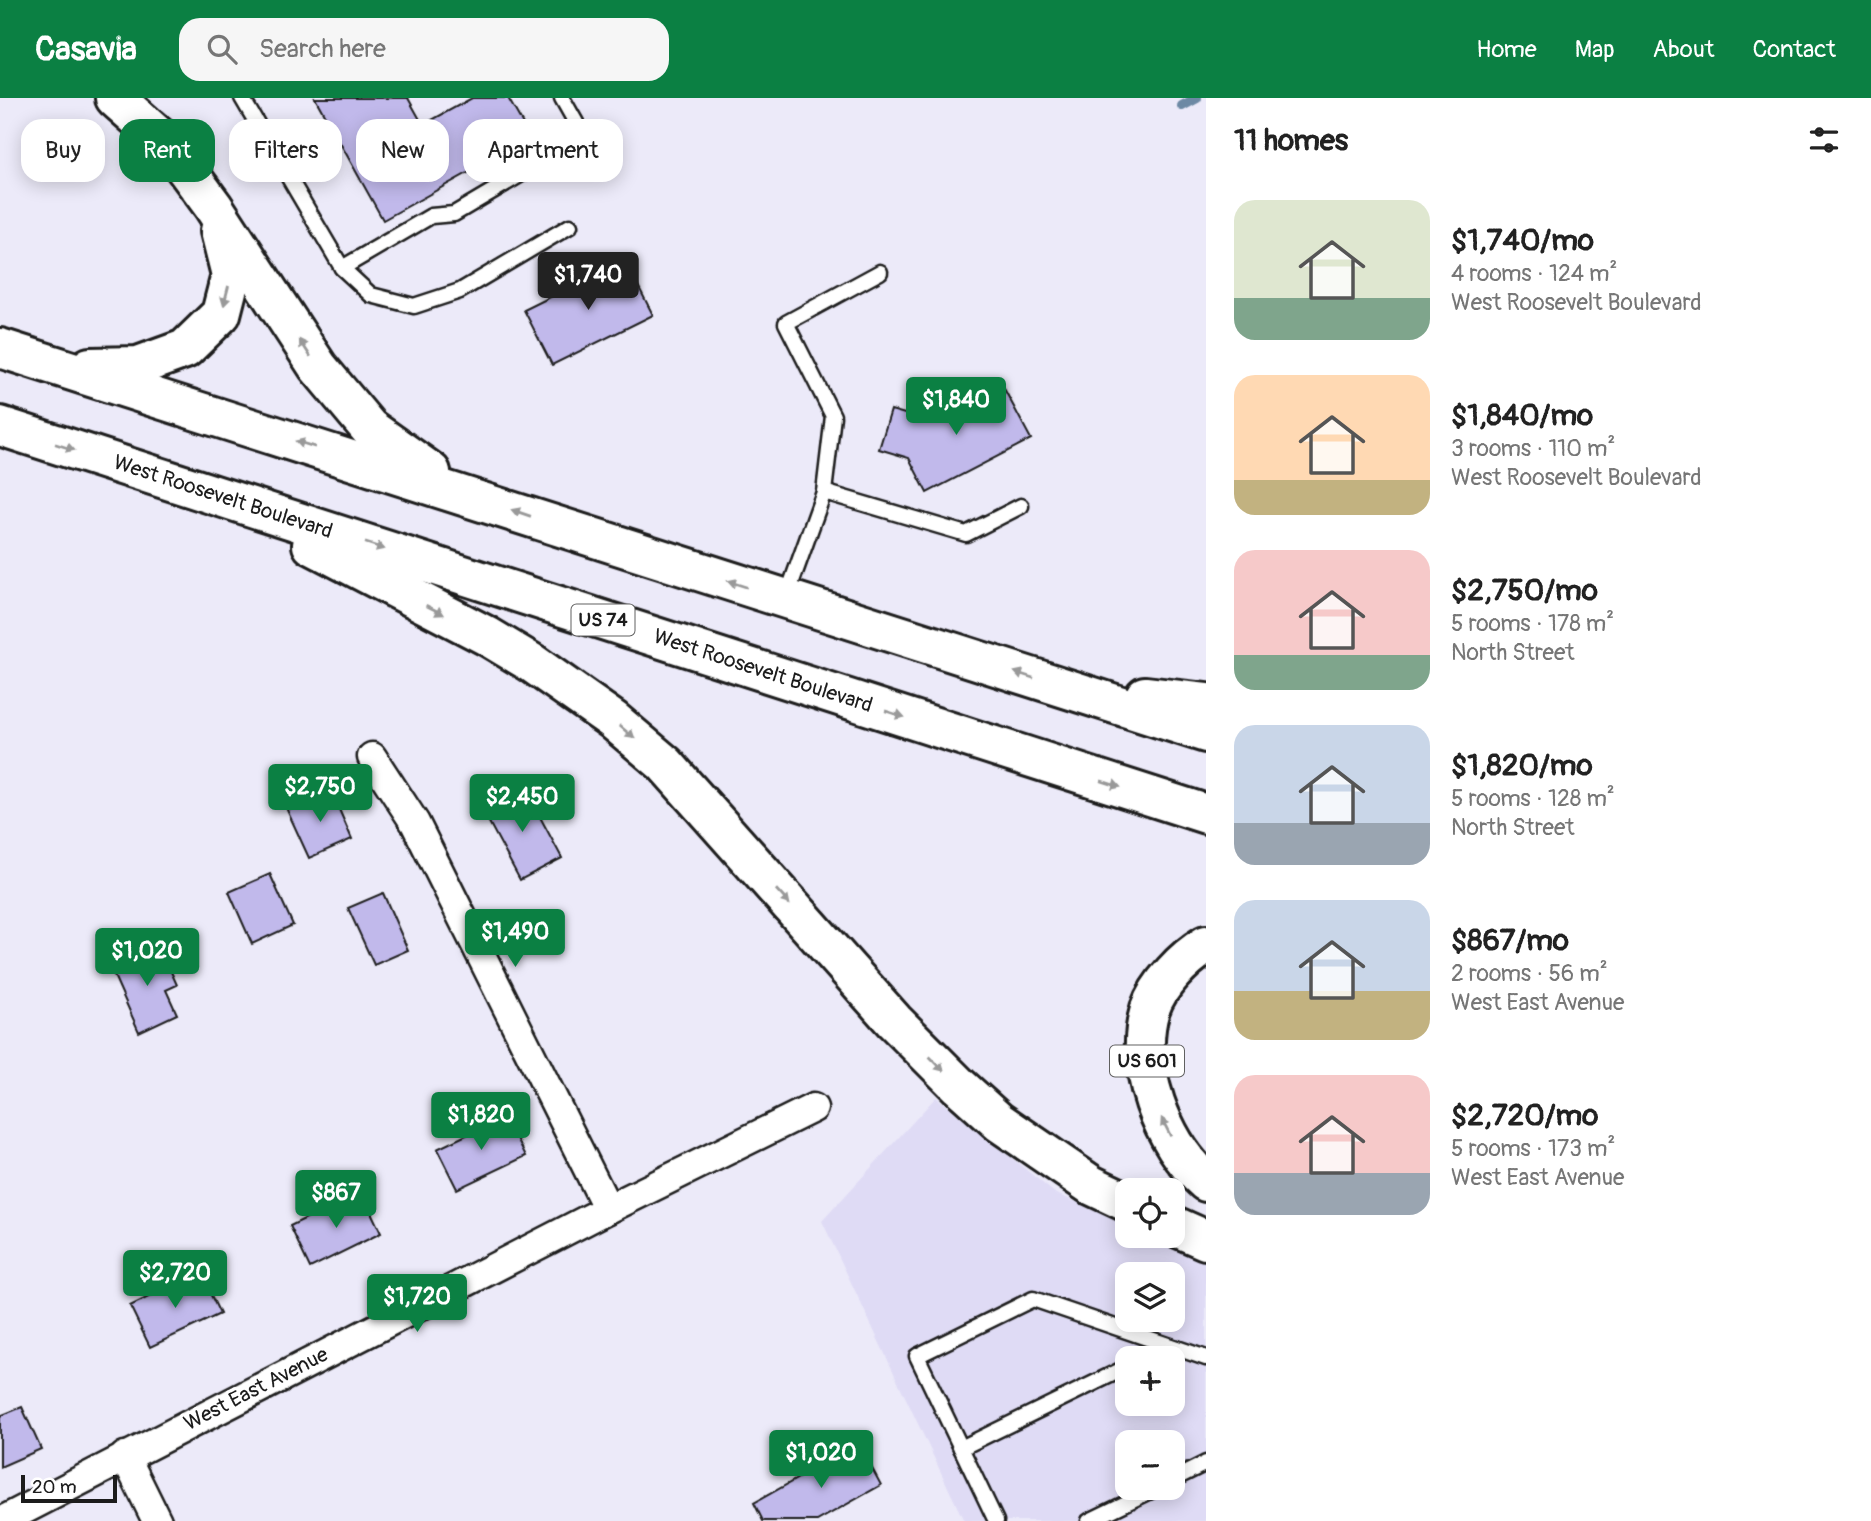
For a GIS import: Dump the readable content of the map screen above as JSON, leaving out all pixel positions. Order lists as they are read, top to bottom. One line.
{"streets":{"highway":["West Roosevelt Boulevard","US 74","US 601"],"street":["West East Avenue"]},"scale_bar":"20 m","page":{"header":"Casavia","search":"Search here","nav":["Home","Map","About","Contact"],"heading":"11 homes","chip":["Buy","Rent","Filters","New","Apartment"],"list":[{"name":"$1,740/mo","note":"4 rooms · 124 m² · West Roosevelt Boulevard"},{"name":"$1,840/mo","note":"3 rooms · 110 m² · West Roosevelt Boulevard"},{"name":"$2,750/mo","note":"5 rooms · 178 m² · North Street"},{"name":"$1,820/mo","note":"5 rooms · 128 m² · North Street"},{"name":"$867/mo","note":"2 rooms · 56 m² · West East Avenue"},{"name":"$2,720/mo","note":"5 rooms · 173 m² · West East Avenue"}],"price":["$1,740","$1,840","$2,750","$2,450","$1,490","$1,020","$1,820","$867","$2,720","$1,720","$1,020"],"map_buttons":["+","−"],"scale":"20 m"}}
